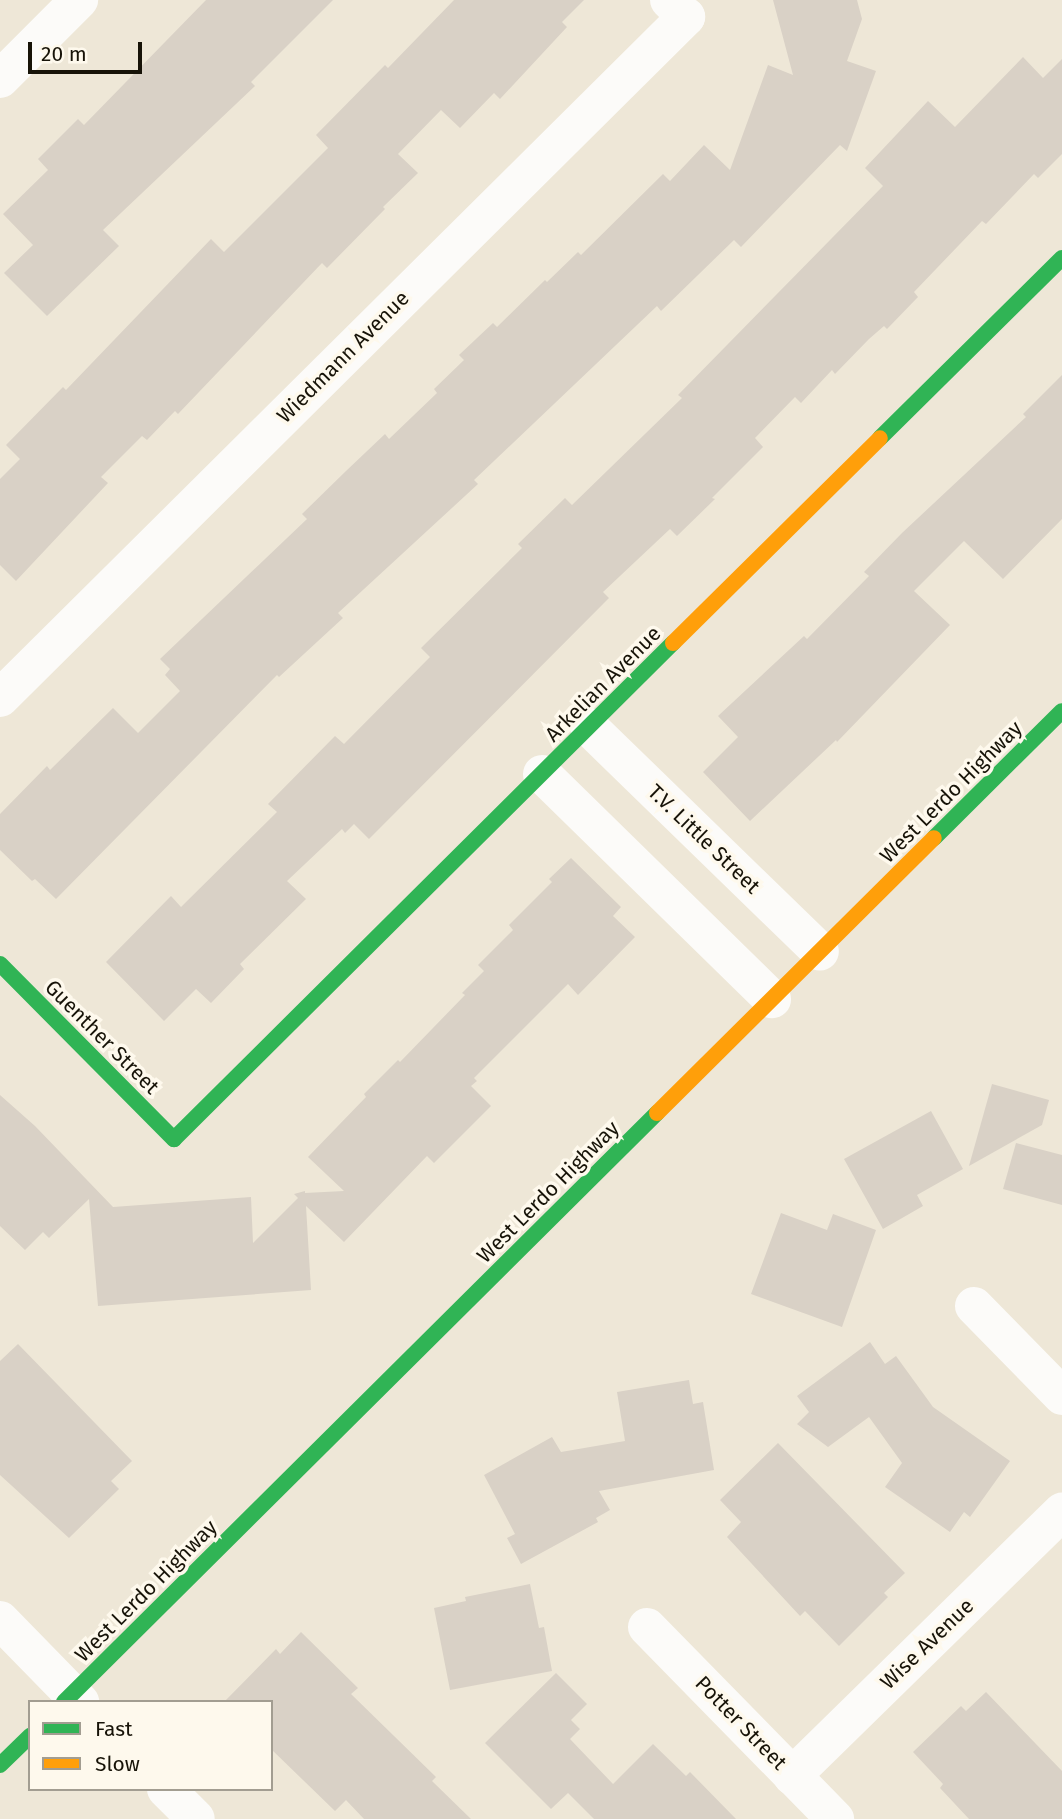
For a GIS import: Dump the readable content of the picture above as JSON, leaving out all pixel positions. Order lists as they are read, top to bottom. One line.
{"streets":{"street":["Wiedmann Avenue","Arkelian Avenue","West Lerdo Highway","T.V. Little Street","Guenther Street","Wise Avenue","Potter Street"]},"crossings":[["Arkelian Avenue","T.V. Little Street"],["Arkelian Avenue","Guenther Street"],["West Lerdo Highway","T.V. Little Street"],["Wise Avenue","Potter Street"]],"legend":["Fast","Slow"],"scale_bar":"20 m"}
